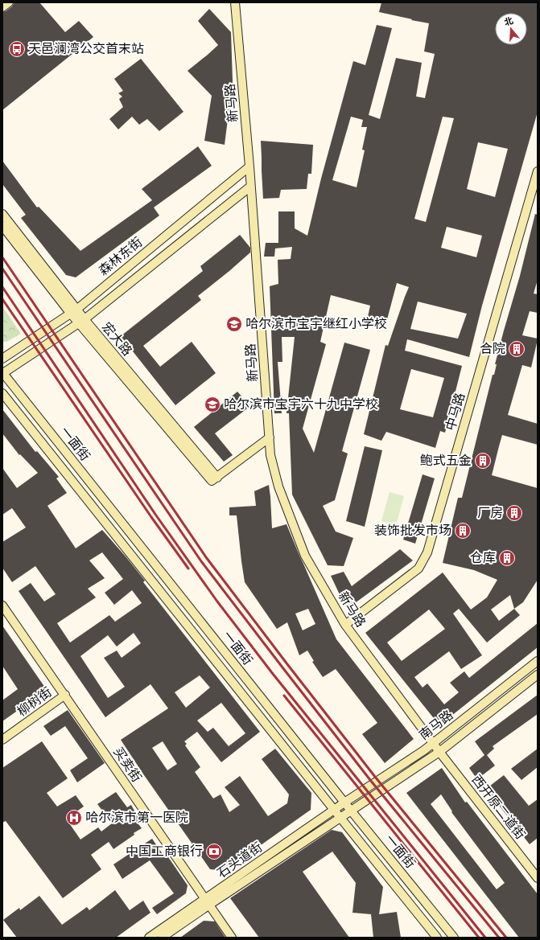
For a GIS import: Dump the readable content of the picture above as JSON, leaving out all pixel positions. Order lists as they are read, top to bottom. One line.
{"streets":{"main road":["新马路","森林东街","宏大路","中马路","一面街","柳树街","南马路","买卖街","西开原二道街","石头道街"]},"crossings":[["新马路","森林东街"],["新马路","宏大路"],["新马路","中马路"],["新马路","南马路"],["新马路","西开原二道街"],["森林东街","宏大路"],["森林东街","一面街"],["一面街","南马路"],["一面街","石头道街"],["柳树街","买卖街"],["南马路","西开原二道街"],["南马路","石头道街"],["买卖街","石头道街"]],"places":{"bus stop":["天邑澜湾公交首末站"],"school or university":["哈尔滨市宝宇继红小学校","哈尔滨市宝宇六十九中学校"],"building":["合院","鲍式五金","厂房","装饰批发市场","仓库"],"hospital":["哈尔滨市第一医院"],"bank":["中国工商银行"]},"north":"top"}
